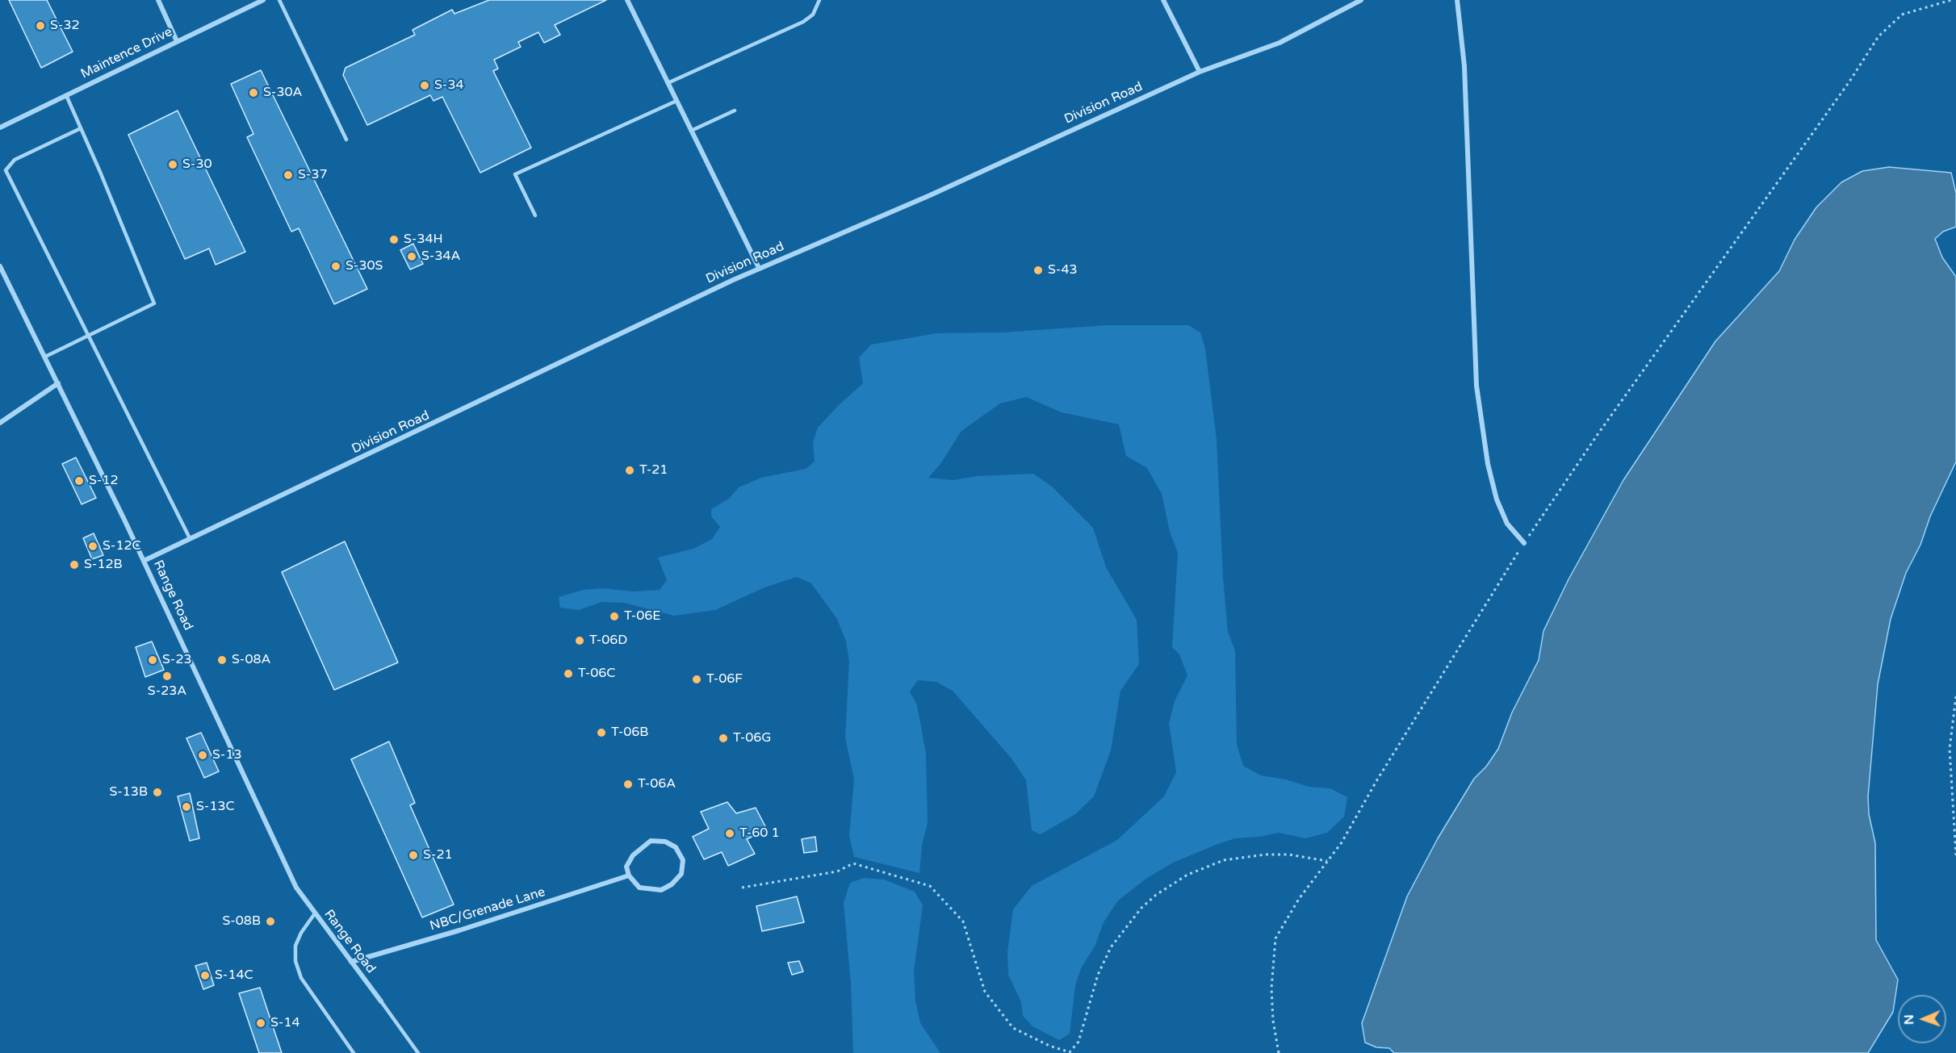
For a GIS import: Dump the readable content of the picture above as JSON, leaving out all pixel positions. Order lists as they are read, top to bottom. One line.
{"streets":{"street":["Maintence Drive","Division Road","Range Road","NBC/Grenade Lane"]},"crossings":[["Division Road","Range Road"],["Range Road","NBC/Grenade Lane"]],"places":["S-32","S-34","S-30A","S-30","S-37","S-34H","S-34A","S-30S","S-43","T-21","S-12","S-12C","S-12B","T-06E","T-06D","S-23","S-08A","T-06C","S-23A","T-06F","T-06B","T-06G","S-13","T-06A","S-13B","S-13C","T-60 1","S-21","S-08B","S-14C","S-14"],"north":"left"}
